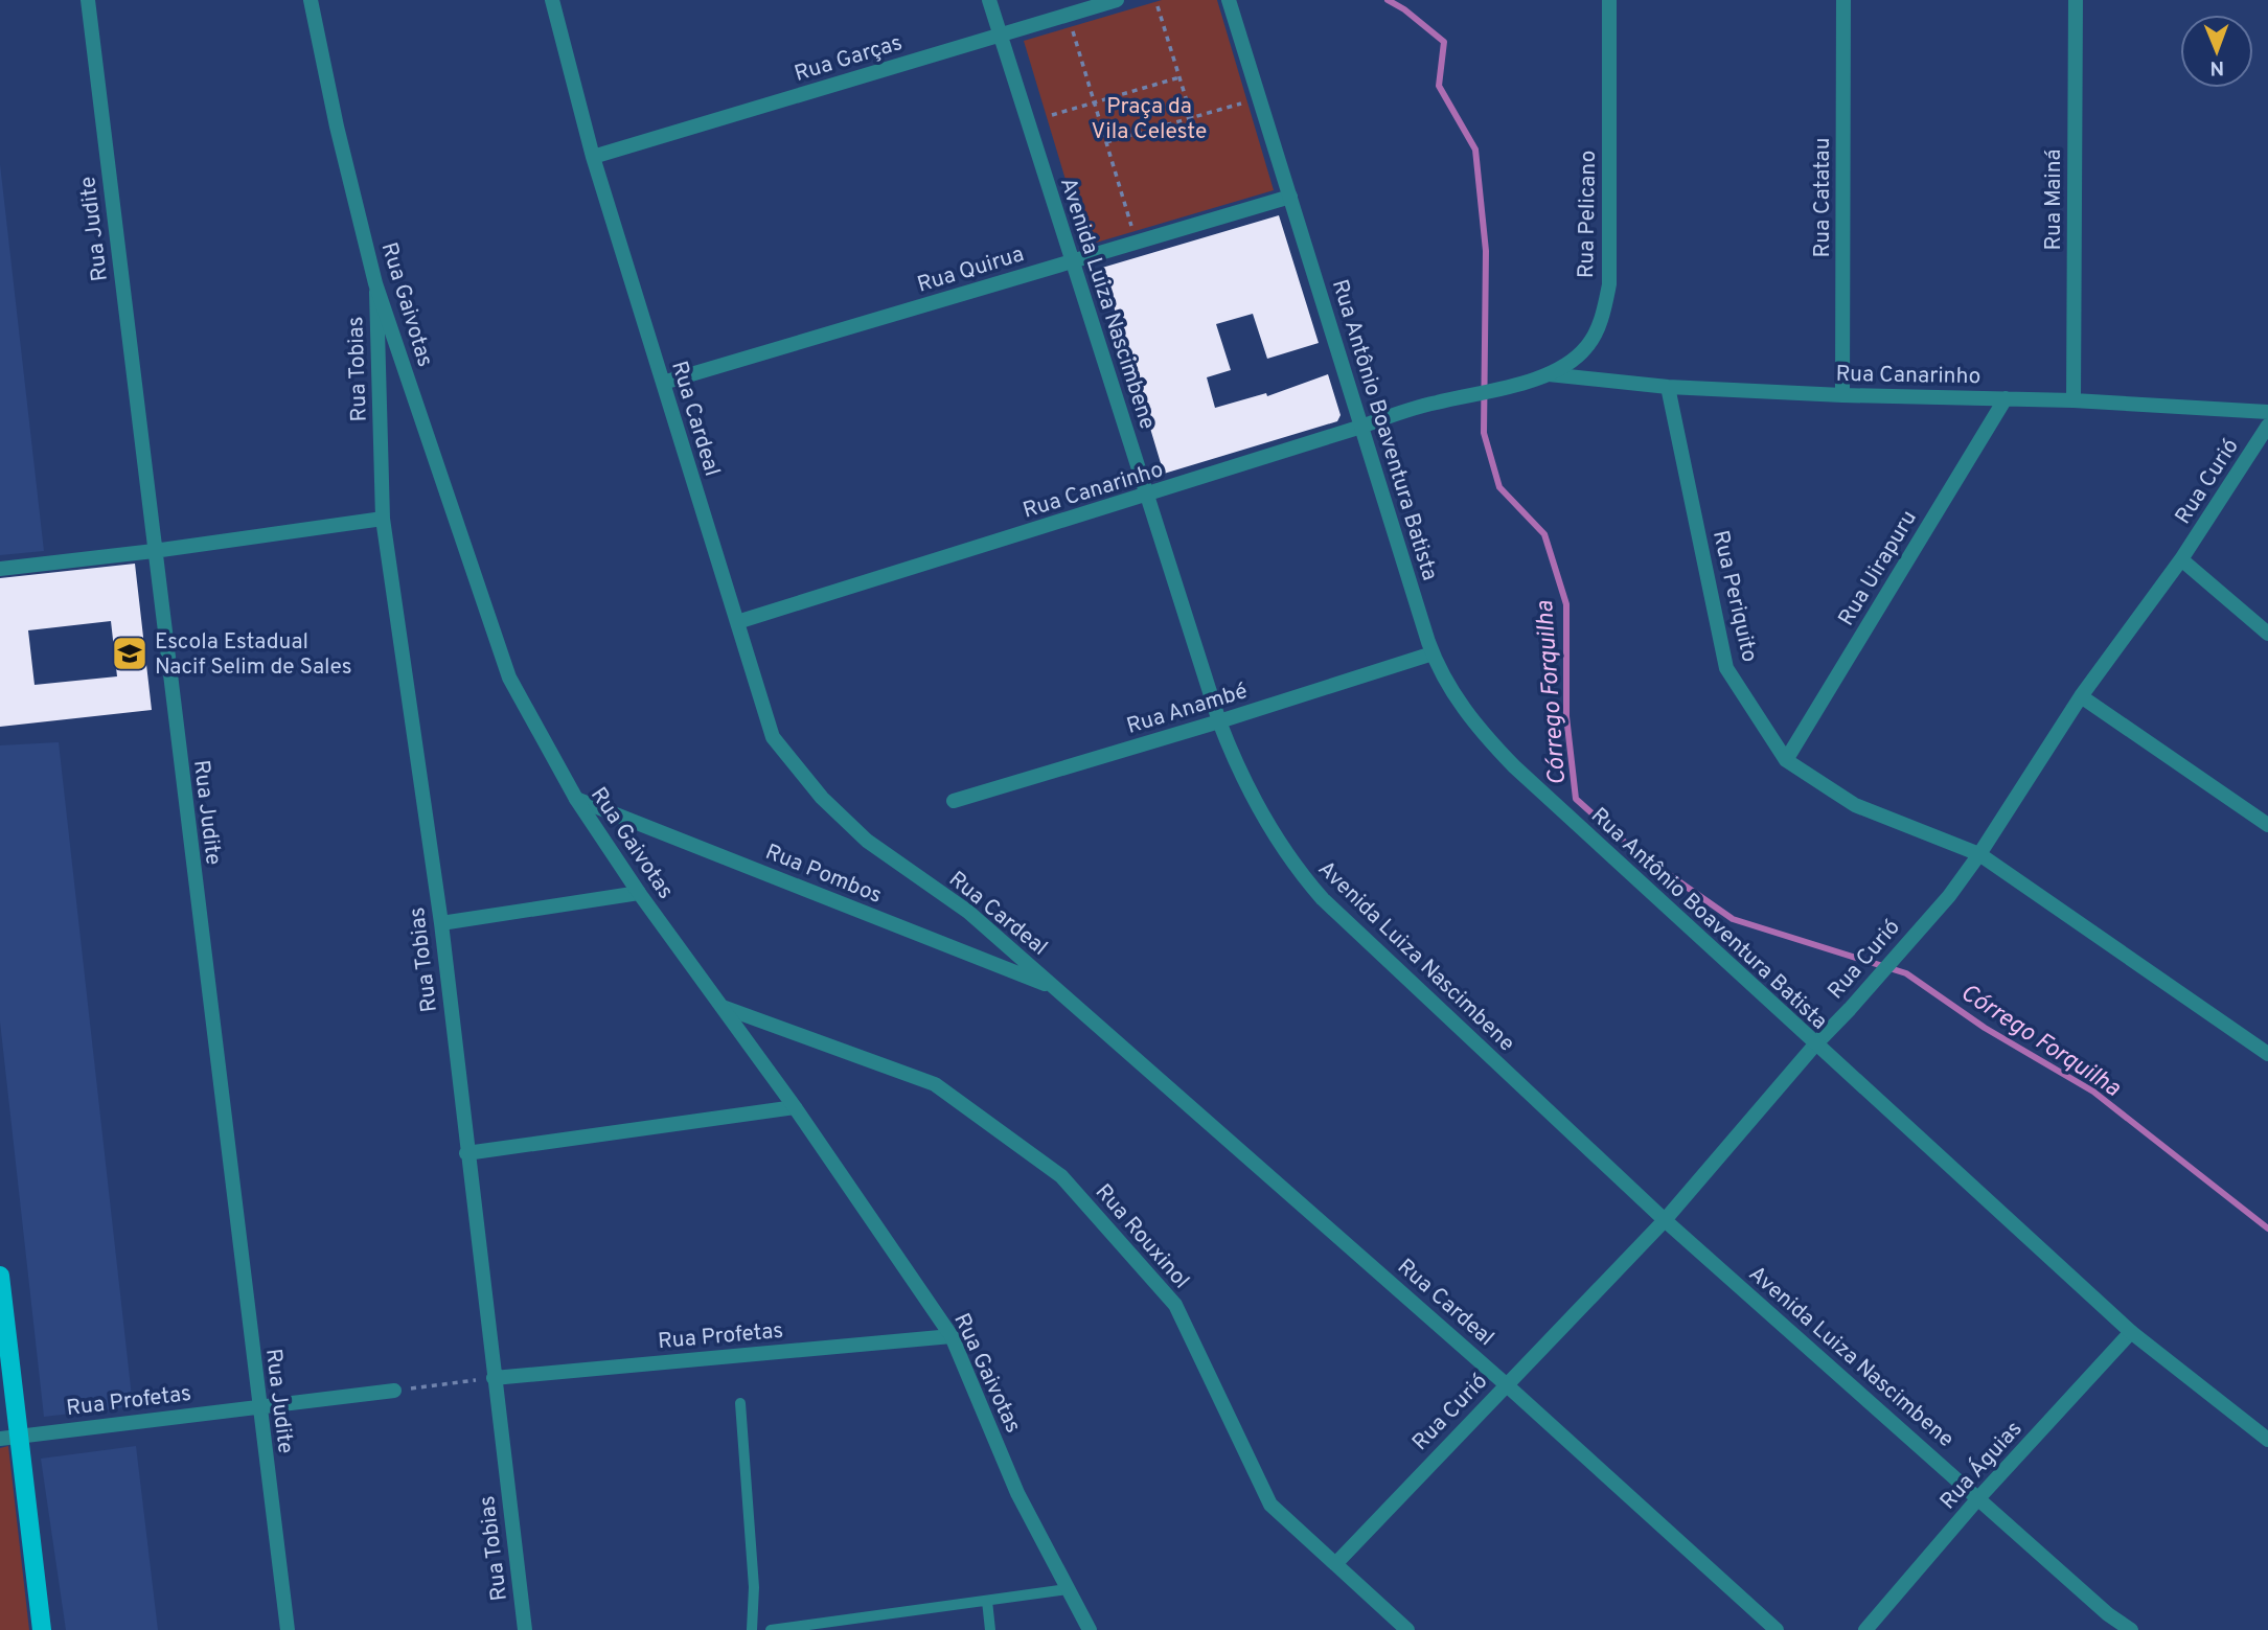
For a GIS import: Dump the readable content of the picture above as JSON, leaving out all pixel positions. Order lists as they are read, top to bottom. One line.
{"streets":{"street":["Rua Garças","Rua Catatau","Rua Mainá","Rua Pelicano","Rua Judite","Rua Quirua","Avenida Luiza Nascimbene","Rua Gaivotas","Rua Tobias","Rua Canarinho","Rua Cardeal","Rua Antônio Boaventura Batista","Rua Curió","Rua Uirapuru","Rua Periquito","Rua Anambé","Rua Pombos","Rua Rouxinol","Rua Profetas","Rua Águias"]},"crossings":[["Rua Garças","Avenida Luiza Nascimbene"],["Rua Garças","Rua Cardeal"],["Rua Catatau","Rua Canarinho"],["Rua Mainá","Rua Canarinho"],["Rua Pelicano","Rua Canarinho"],["Rua Judite","Rua Profetas"],["Rua Quirua","Avenida Luiza Nascimbene"],["Rua Quirua","Rua Cardeal"],["Rua Quirua","Rua Antônio Boaventura Batista"],["Avenida Luiza Nascimbene","Rua Canarinho"],["Avenida Luiza Nascimbene","Rua Curió"],["Avenida Luiza Nascimbene","Rua Anambé"],["Avenida Luiza Nascimbene","Rua Águias"],["Rua Gaivotas","Rua Tobias"],["Rua Gaivotas","Rua Pombos"],["Rua Gaivotas","Rua Rouxinol"],["Rua Gaivotas","Rua Profetas"],["Rua Tobias","Rua Profetas"],["Rua Canarinho","Rua Cardeal"],["Rua Canarinho","Rua Antônio Boaventura Batista"],["Rua Canarinho","Rua Uirapuru"],["Rua Canarinho","Rua Periquito"],["Rua Cardeal","Rua Curió"],["Rua Cardeal","Rua Pombos"],["Rua Antônio Boaventura Batista","Rua Curió"],["Rua Antônio Boaventura Batista","Rua Anambé"],["Rua Antônio Boaventura Batista","Rua Águias"],["Rua Curió","Rua Periquito"],["Rua Curió","Rua Rouxinol"],["Rua Uirapuru","Rua Periquito"]],"water":["Córrego Forquilha"],"parks":["Praça da Vila Celeste"],"places":{"school or university":["Escola Estadual Nacif Selim de Sales"]},"north":"bottom"}
